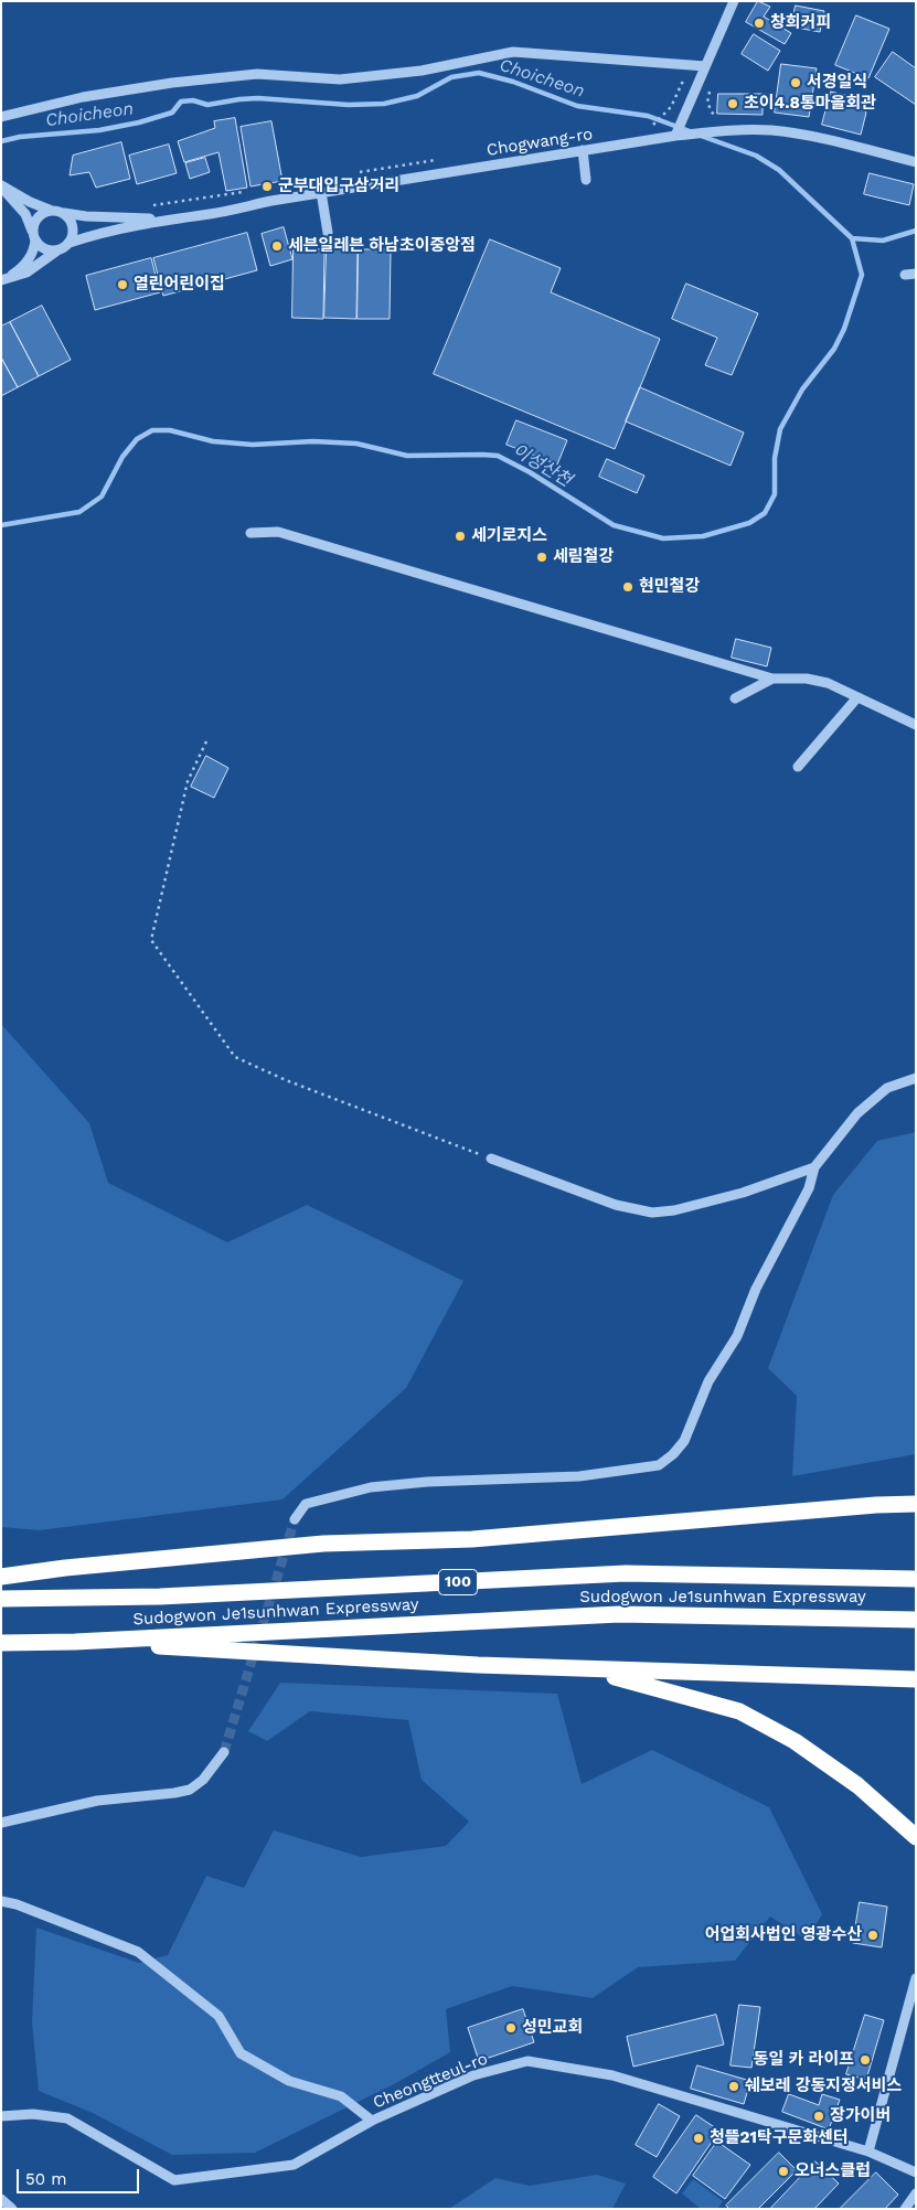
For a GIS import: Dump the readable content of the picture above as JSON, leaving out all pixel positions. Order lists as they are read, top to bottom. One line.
{"streets":{"highway":["100","Sudogwon Je1sunhwan Expressway"],"street":["Chogwang-ro","Cheongtteul-ro"]},"water":["Choicheon","이성산천"],"places":["창희커피","서경일식","초이4.8통마을회관","군부대입구삼거리","세븐일레븐 하남초이중앙점","열린어린이집","세기로지스","세림철강","현민철강","어업회사법인 영광수산","성민교회","동일 카 라이프","쉐보레 강동지정서비스","장가이버","청뜰21탁구문화센터","오너스클럽"],"scale_bar":"50 m"}
